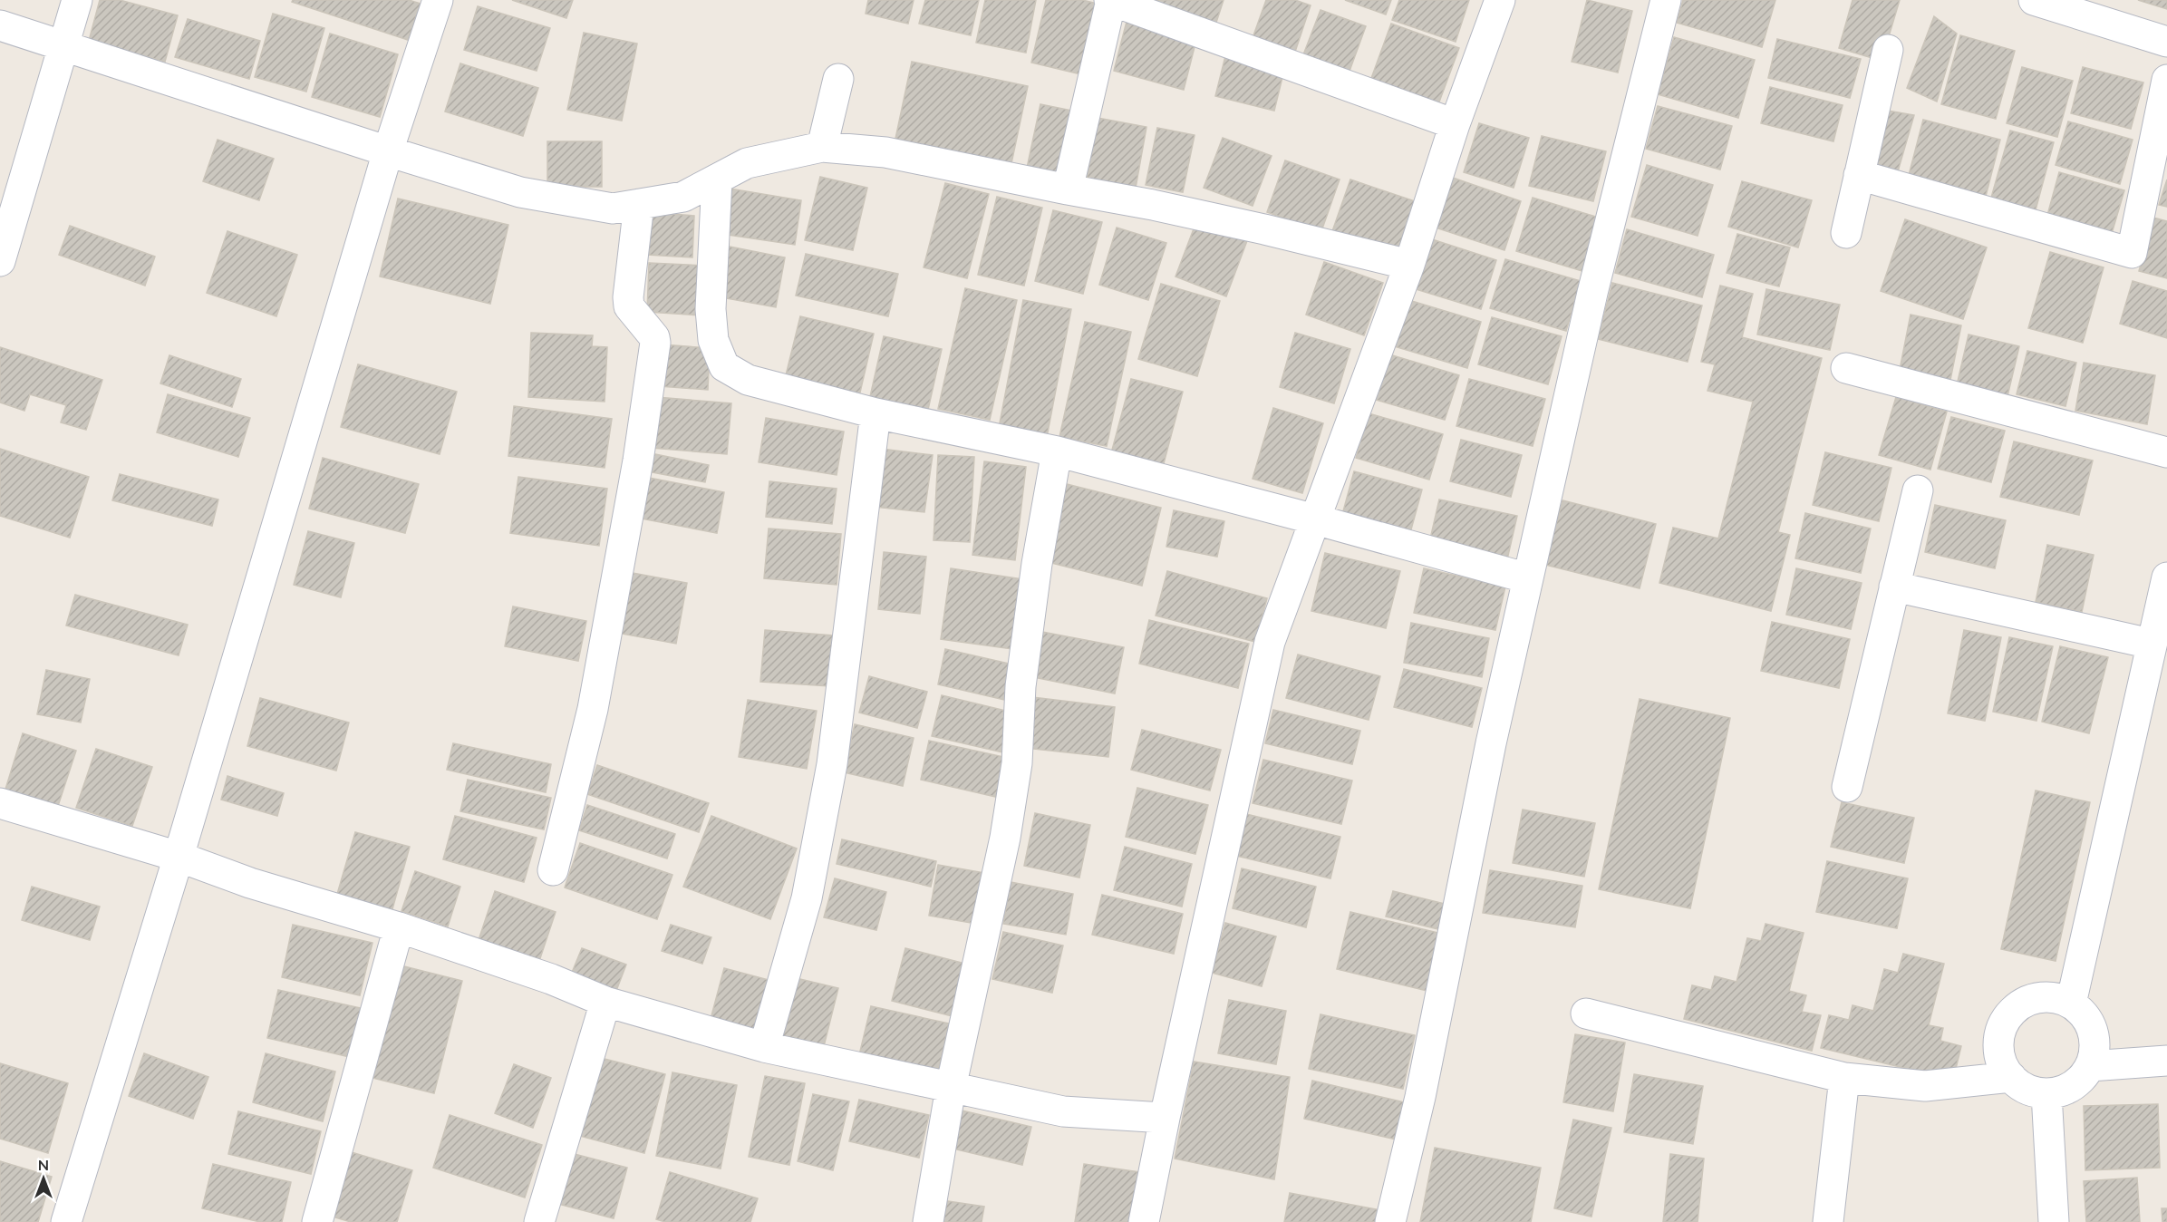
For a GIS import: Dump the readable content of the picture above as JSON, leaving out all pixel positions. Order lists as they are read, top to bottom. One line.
{"north":"top"}
